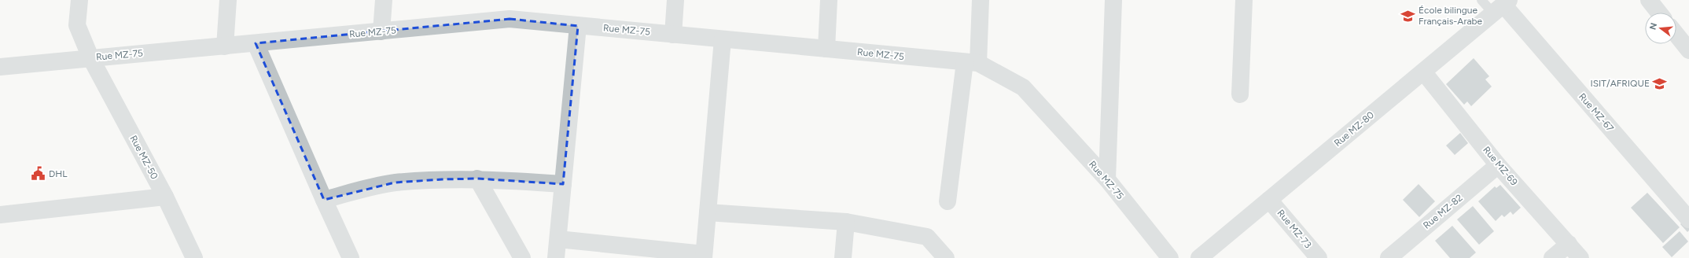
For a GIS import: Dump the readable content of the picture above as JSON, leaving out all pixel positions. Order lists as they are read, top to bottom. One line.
{"streets":{"street":["Rue MZ-75","Rue MZ-67","Rue MZ-80","Rue MZ-50","Rue MZ-69","Rue MZ-82","Rue MZ-73"]},"crossings":[["Rue MZ-75","Rue MZ-50"],["Rue MZ-67","Rue MZ-80"],["Rue MZ-80","Rue MZ-69"],["Rue MZ-80","Rue MZ-73"],["Rue MZ-69","Rue MZ-82"]],"places":{"school or university":["École bilingue Français-Arabe","ISIT/AFRIQUE"],"public building":["DHL"]},"north":"left"}
